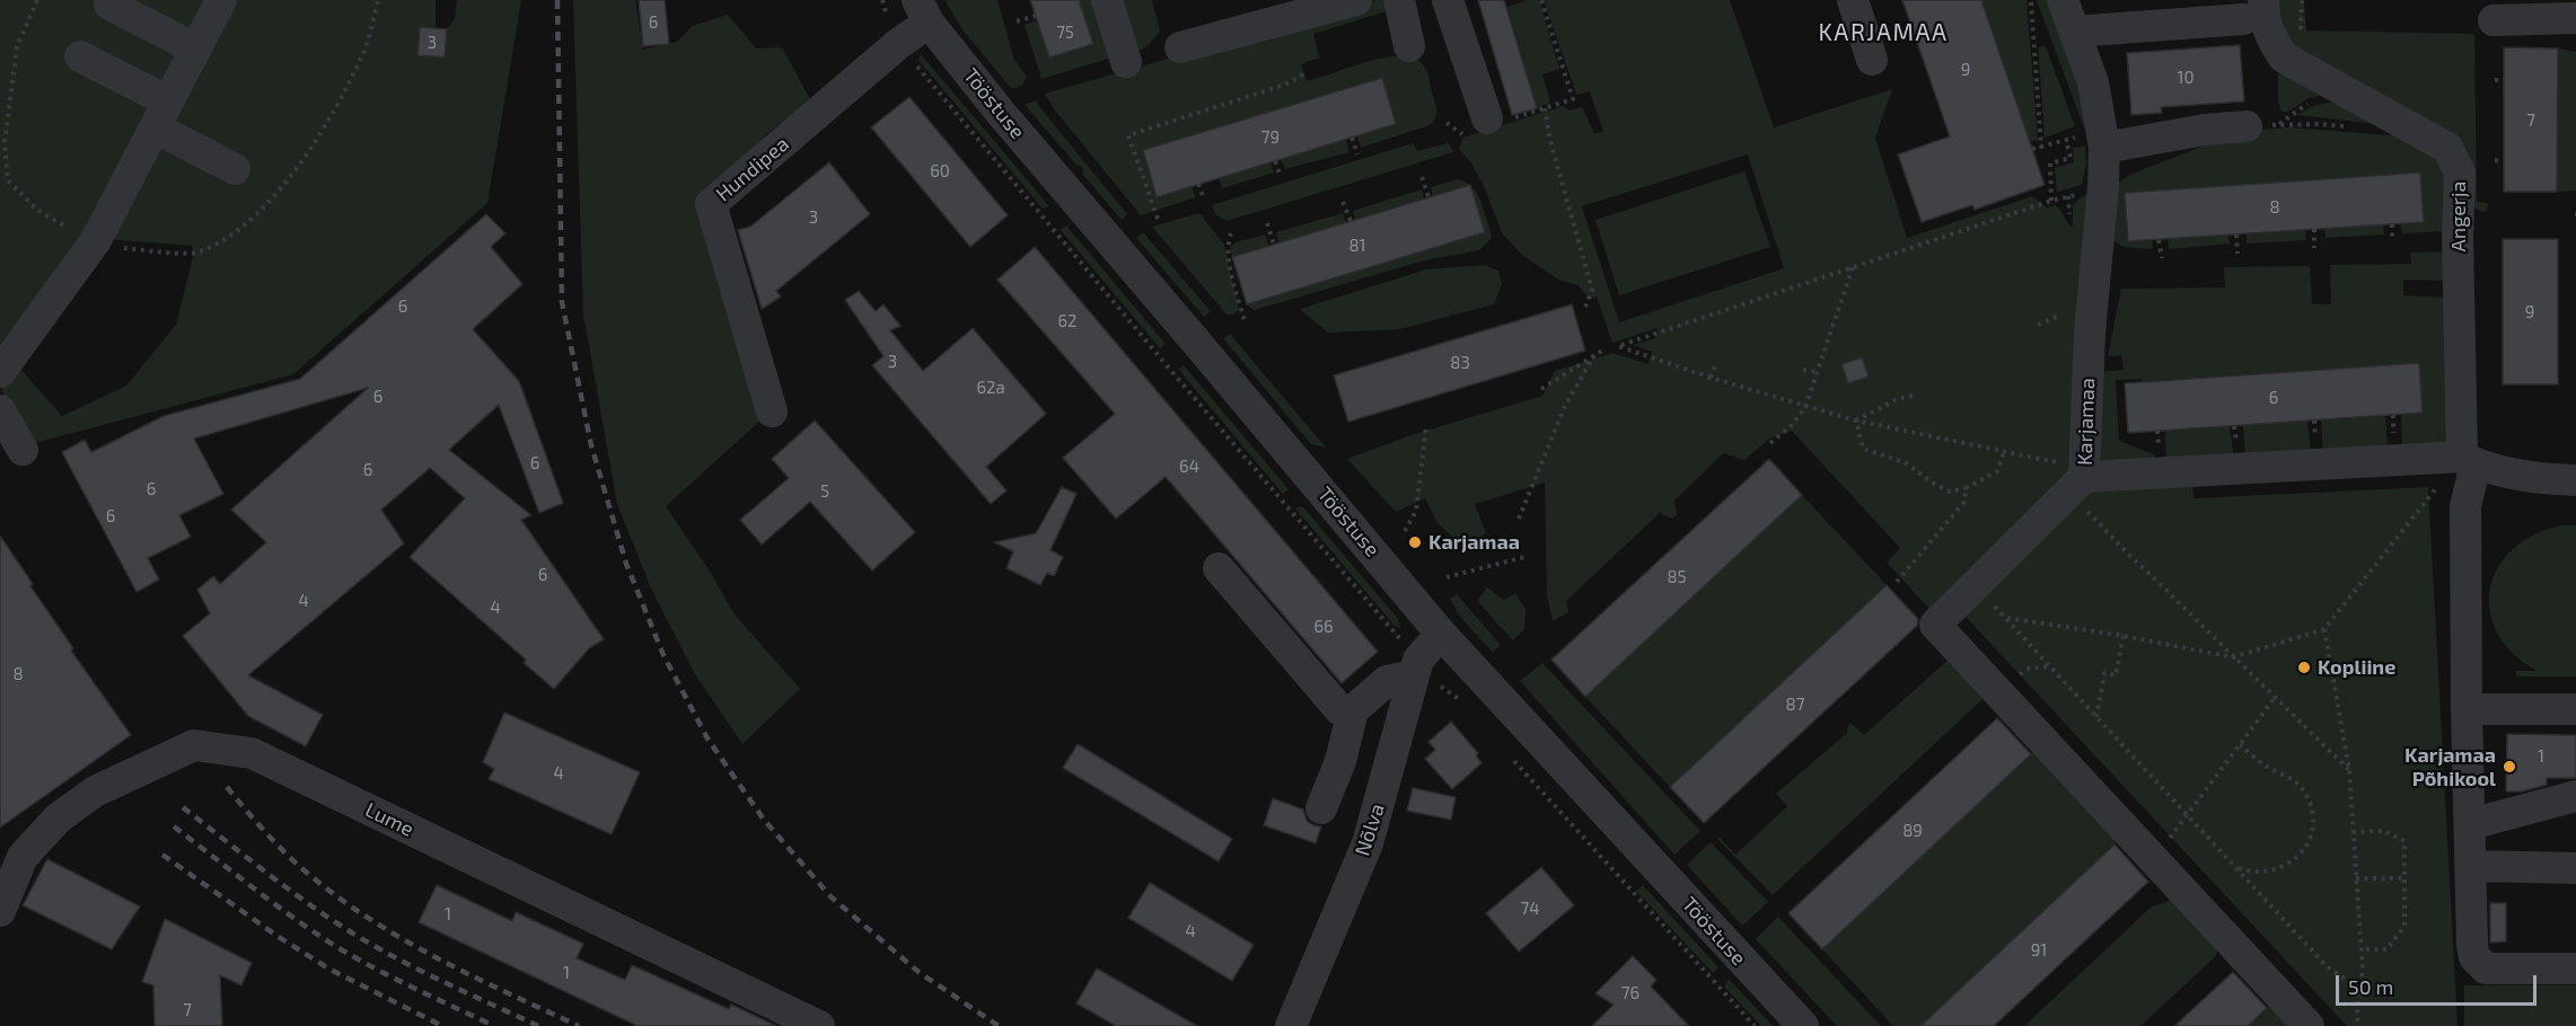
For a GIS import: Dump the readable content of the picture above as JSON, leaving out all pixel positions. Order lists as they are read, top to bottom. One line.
{"streets":{"street":["Tööstuse","Hundipea","Angerja","Karjamaa","Lume","Nõlva"]},"crossings":[["Tööstuse","Hundipea"],["Tööstuse","Nõlva"],["Angerja","Karjamaa"]],"districts":["KARJAMAA"],"places":["Karjamaa","Kopliine","Karjamaa Põhikool"],"house_numbers":["6","75","3","9","10","7","79","60","8","3","81","6","9","62","3","83","62a","6","6","6","64","6","6","5","6","6","85","4","4","66","8","87","1","4","89","74","1","4","91","1","76","7"],"scale_bar":"50 m"}
